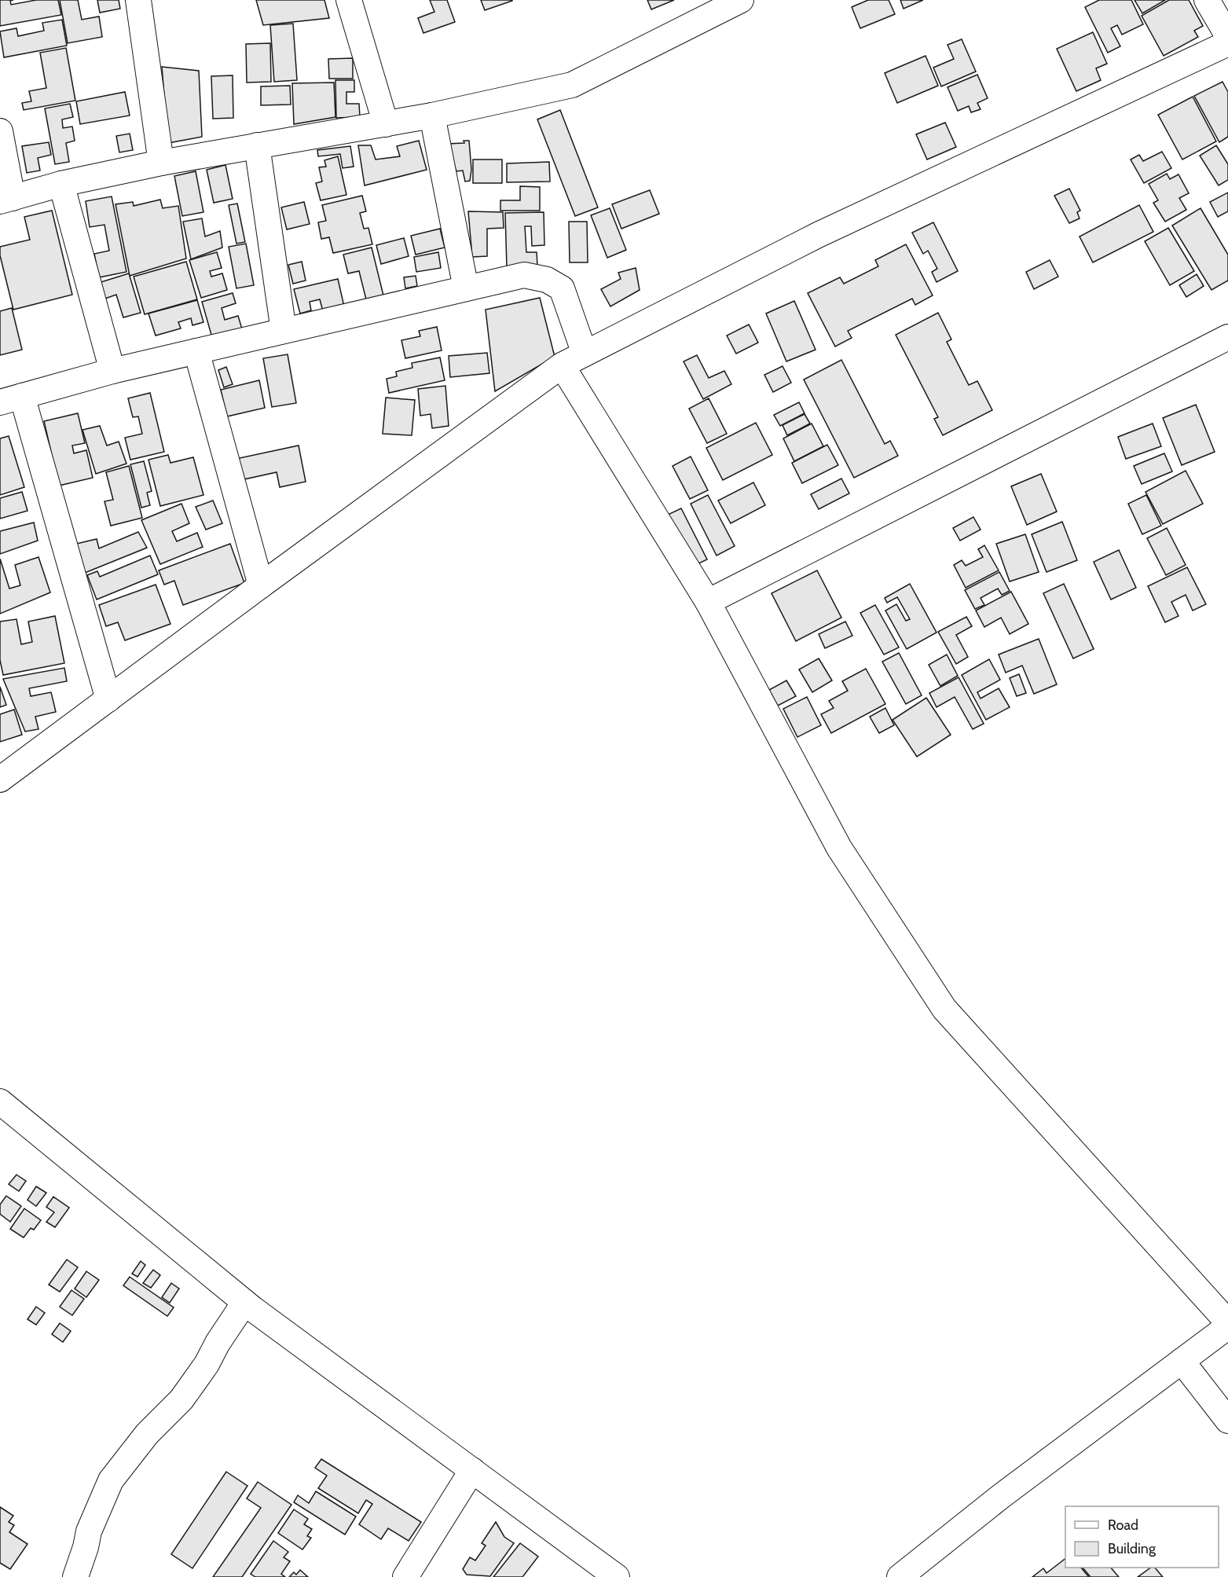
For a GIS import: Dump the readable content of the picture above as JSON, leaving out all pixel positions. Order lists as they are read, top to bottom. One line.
{"legend":["Road","Building"]}
